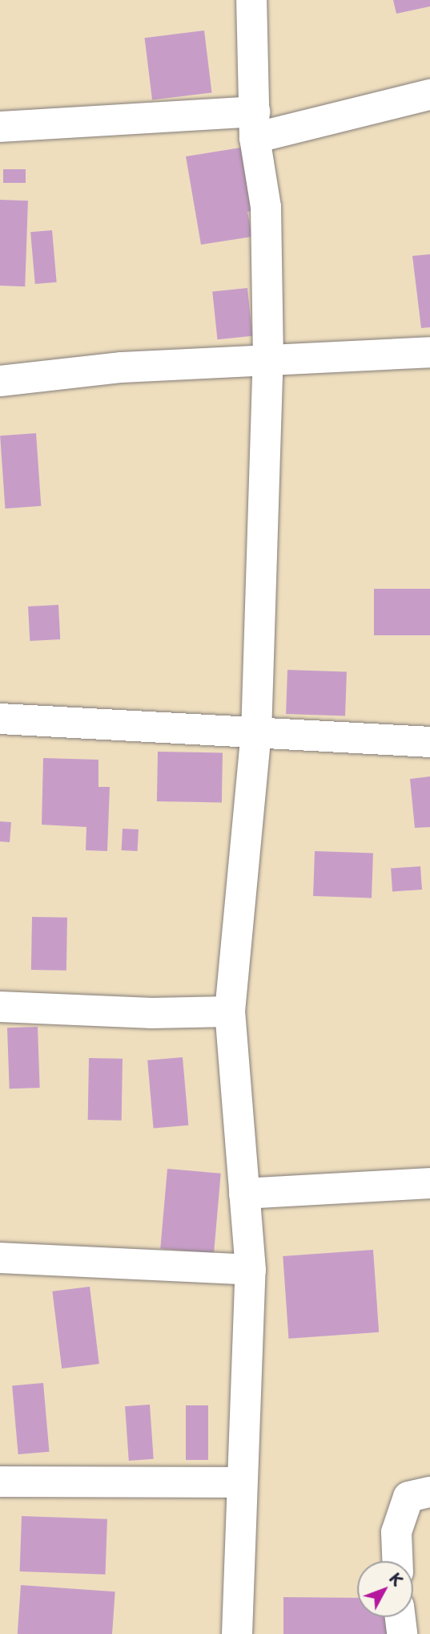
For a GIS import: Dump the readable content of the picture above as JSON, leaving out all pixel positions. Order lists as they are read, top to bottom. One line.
{"north":"top right"}
